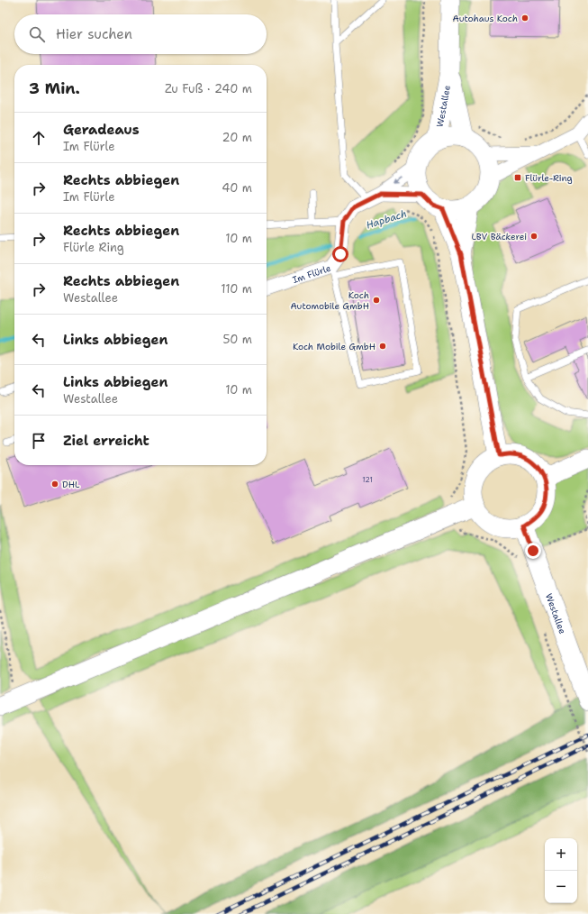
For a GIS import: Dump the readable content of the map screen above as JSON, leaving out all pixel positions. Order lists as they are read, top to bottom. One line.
{"streets":{"main road":["Westallee"],"street":["Im Flürle"]},"water":["Hapbach"],"places":{"other":["Autohaus Koch","LBV Bäckerei","Koch Automobile GmbH","Koch Mobile GmbH","DHL"],"transit":["Flürle-Ring"]},"house_numbers":["121"],"page":{"search":"Hier suchen","heading":["3 Min.","Zu Fuß · 240 m"],"list":[["Geradeaus","Im Flürle","20 m"],["Rechts abbiegen","Im Flürle","40 m"],["Rechts abbiegen","Flürle Ring","10 m"],["Rechts abbiegen","Westallee","110 m"],["Links abbiegen","50 m"],["Links abbiegen","Westallee","10 m"],"Ziel erreicht"],"map_buttons":["+","−"]}}
